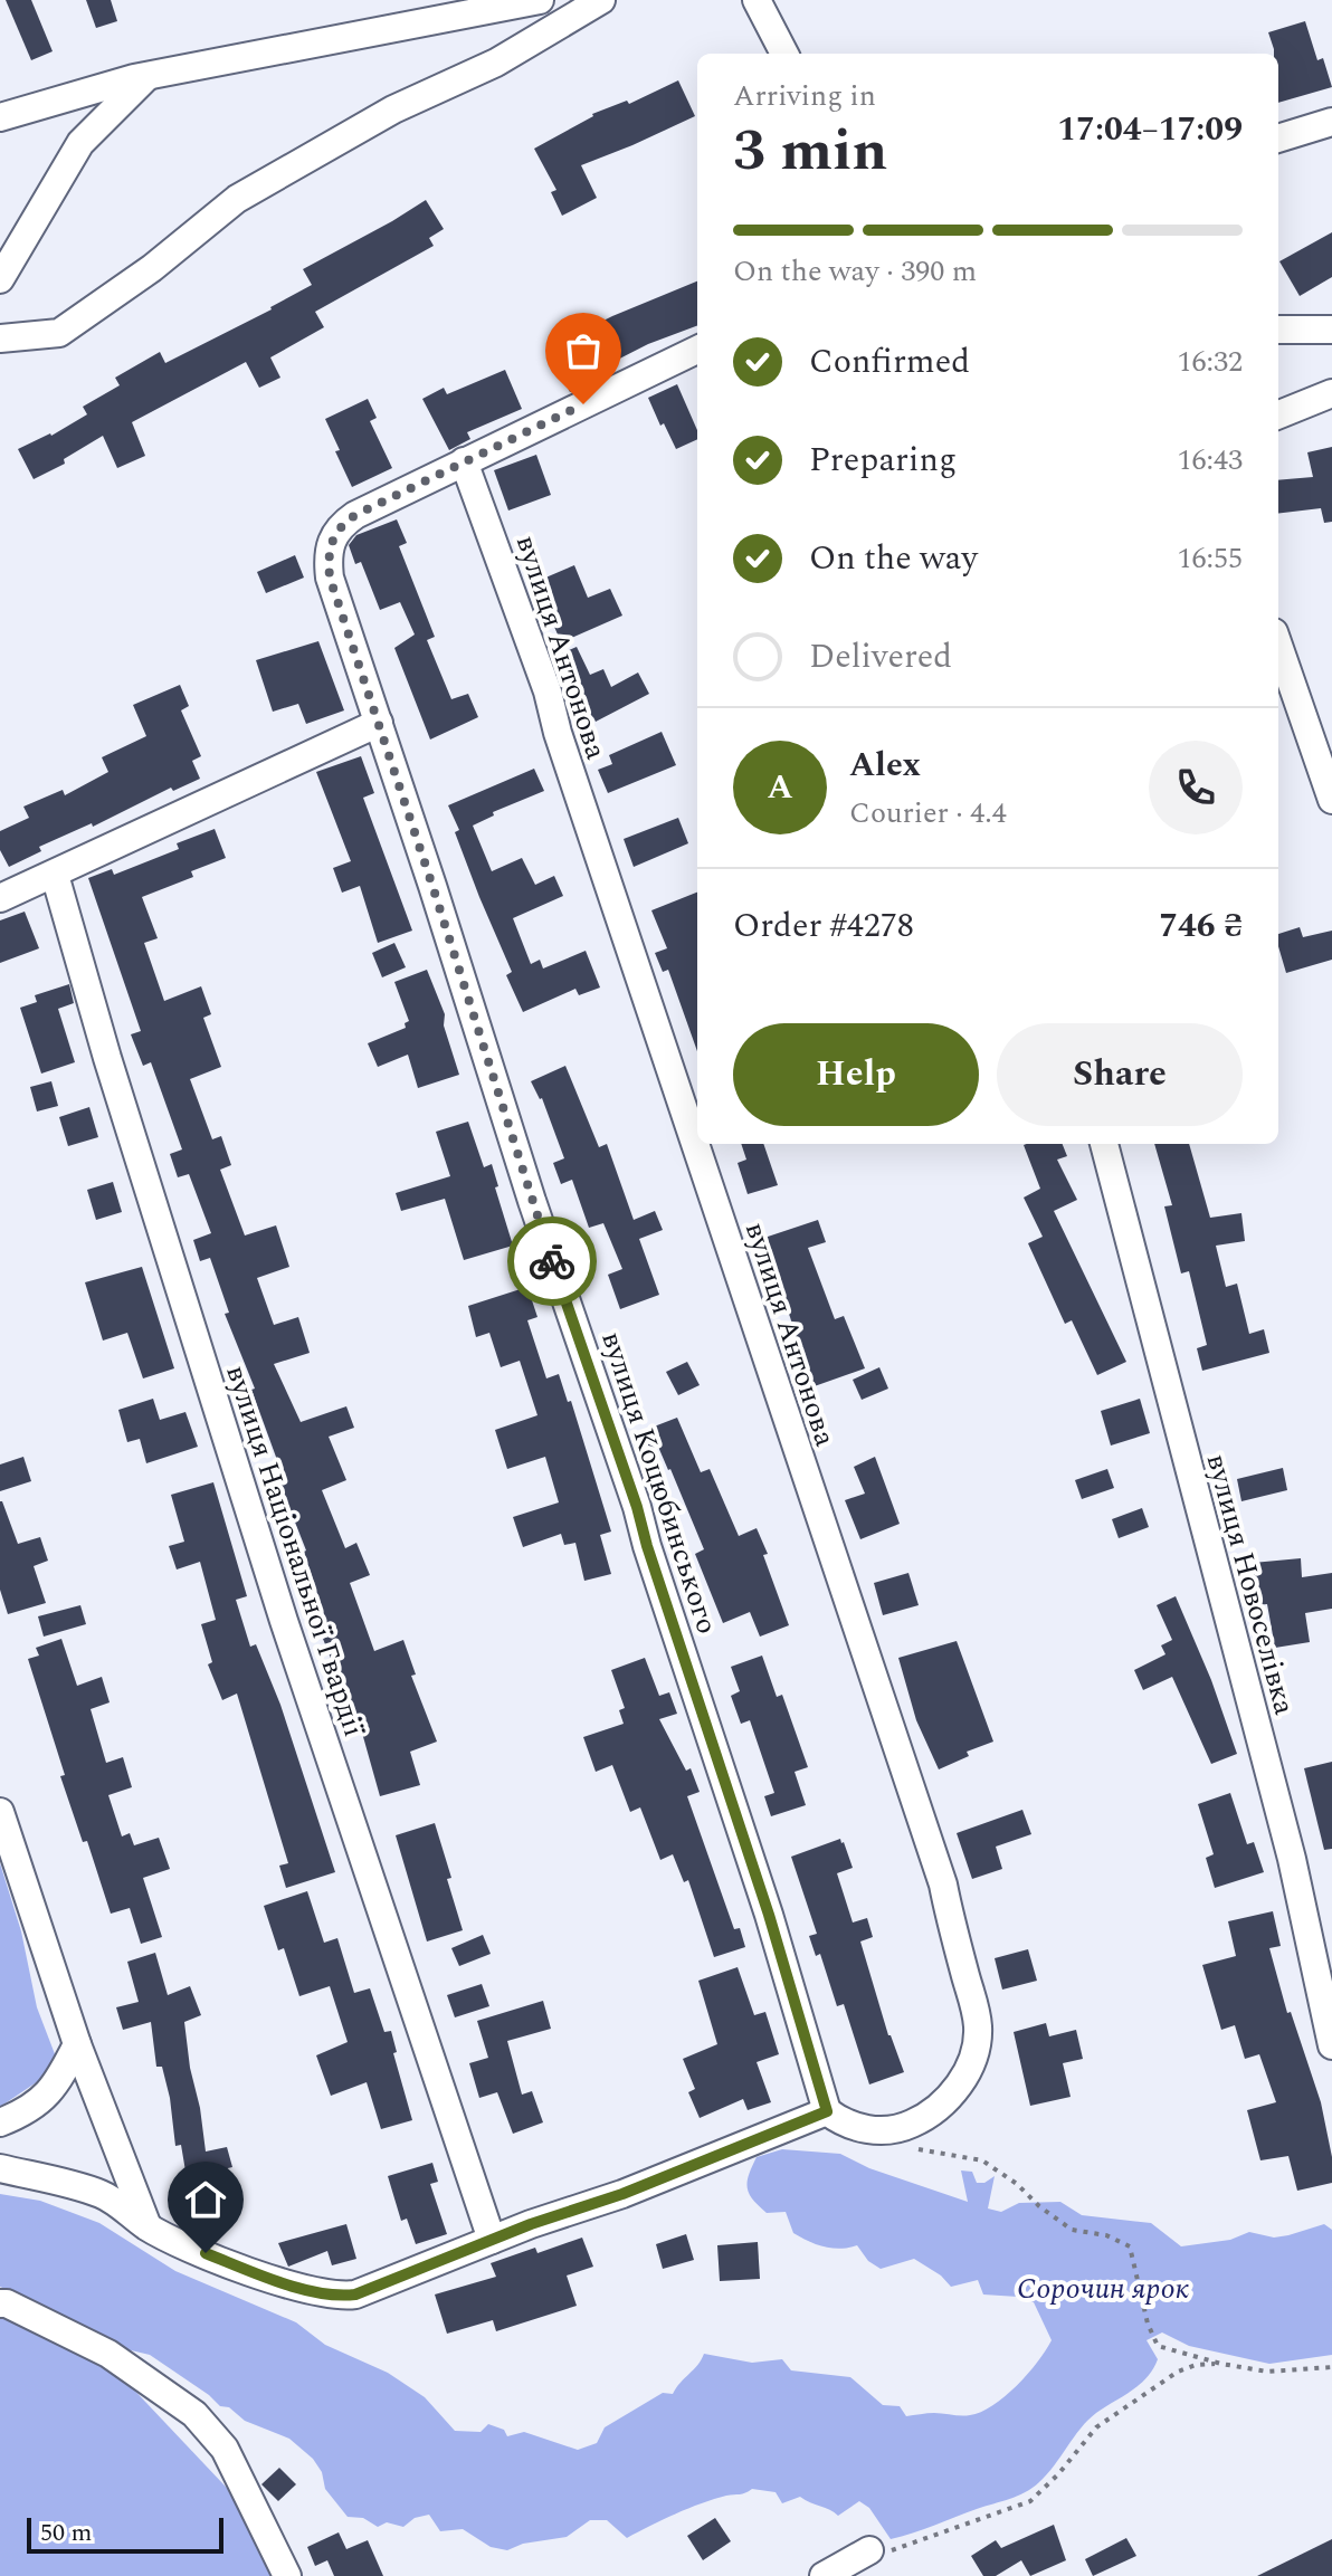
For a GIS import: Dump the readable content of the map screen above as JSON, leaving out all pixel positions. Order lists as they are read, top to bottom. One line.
{"streets":{"street":["вулиця Антонова","вулиця Коцюбинського","вулиця Національної Гвардії","вулиця Новоселівка"]},"crossings":[["вулиця Антонова","вулиця Коцюбинського"]],"parks":["Сорочин ярок"],"scale_bar":"50 m","page":{"heading":["3 min","Arriving in","17:04–17:09"],"panel":["Alex","Courier · 4.4","Order #4278","746 ₴"],"bar":"On the way · 390 m","list":[["Confirmed","16:32"],["Preparing","16:43"],["On the way","16:55"],"Delivered"],"round":"A","buttons":["Help","Share"],"scale":"50 m"}}
